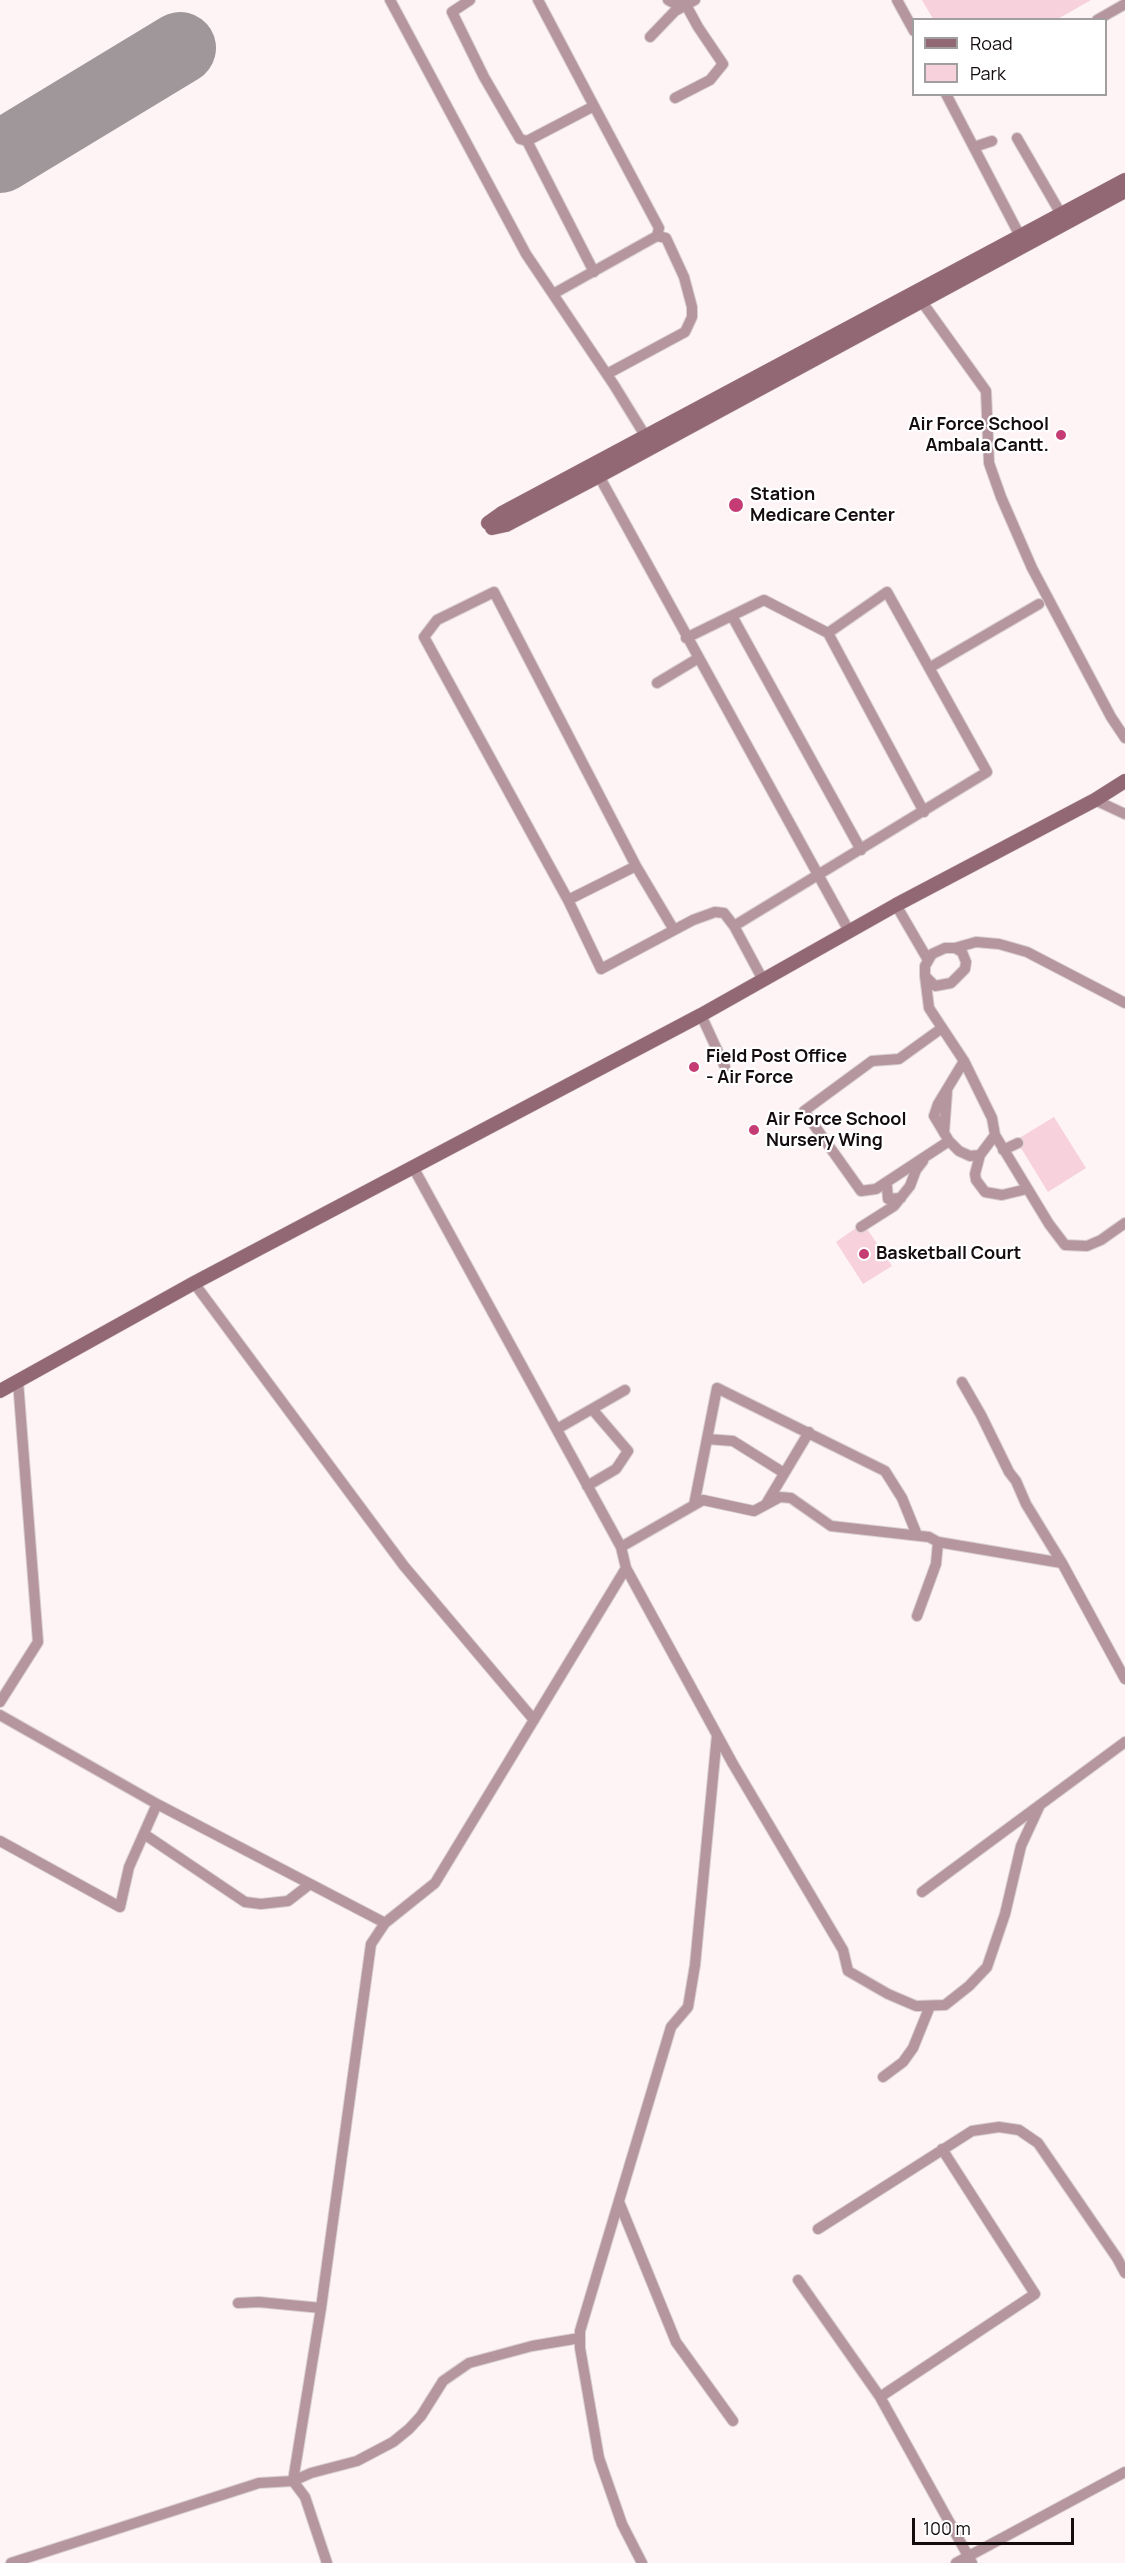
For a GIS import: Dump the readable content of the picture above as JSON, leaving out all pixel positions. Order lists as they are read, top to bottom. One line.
{"places":["Air Force School Ambala Cantt.","Station Medicare Center","Field Post Office - Air Force","Air Force School Nursery Wing","Basketball Court"],"legend":["Road","Park"],"scale_bar":"100 m"}
